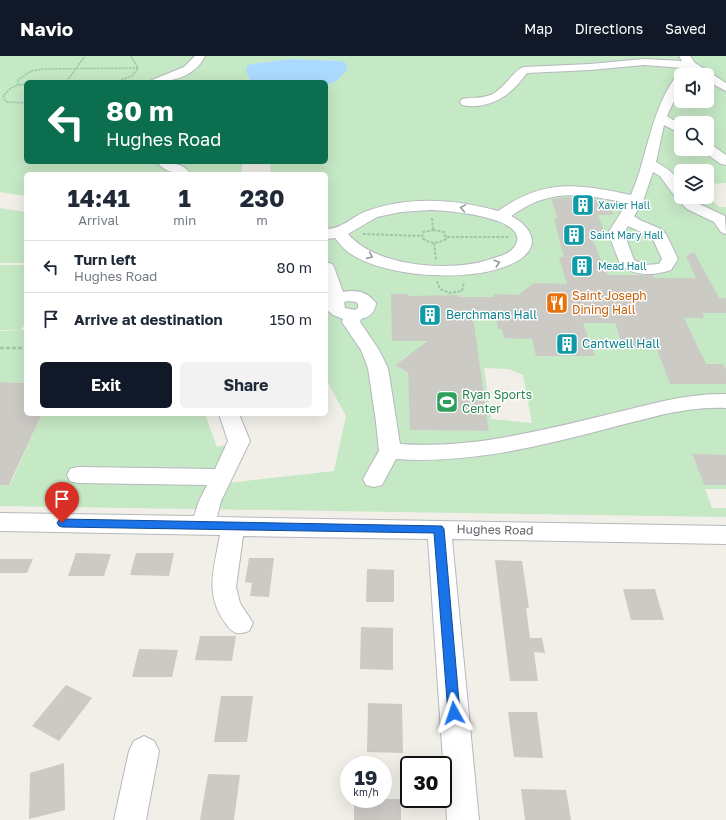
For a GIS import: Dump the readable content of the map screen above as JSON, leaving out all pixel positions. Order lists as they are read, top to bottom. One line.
{"streets":{"street":["Hughes Road"]},"places":{"building":["Xavier Hall","Saint Mary Hall","Mead Hall","Berchmans Hall","Cantwell Hall"],"restaurant":["Saint Joseph Dining Hall"],"sports":["Ryan Sports Center"]},"page":{"header":"Navio","nav":["Map","Directions","Saved"],"turn":["80 m","Hughes Road"],"eta":["14:41","Arrival","1","min","230","m"],"list":[{"name":"Turn left","note":"Hughes Road","value":"80 m"},{"name":"Arrive at destination","value":"150 m"}],"buttons":["Exit","Share"],"speed":"19 km/h","limit":"30"}}
